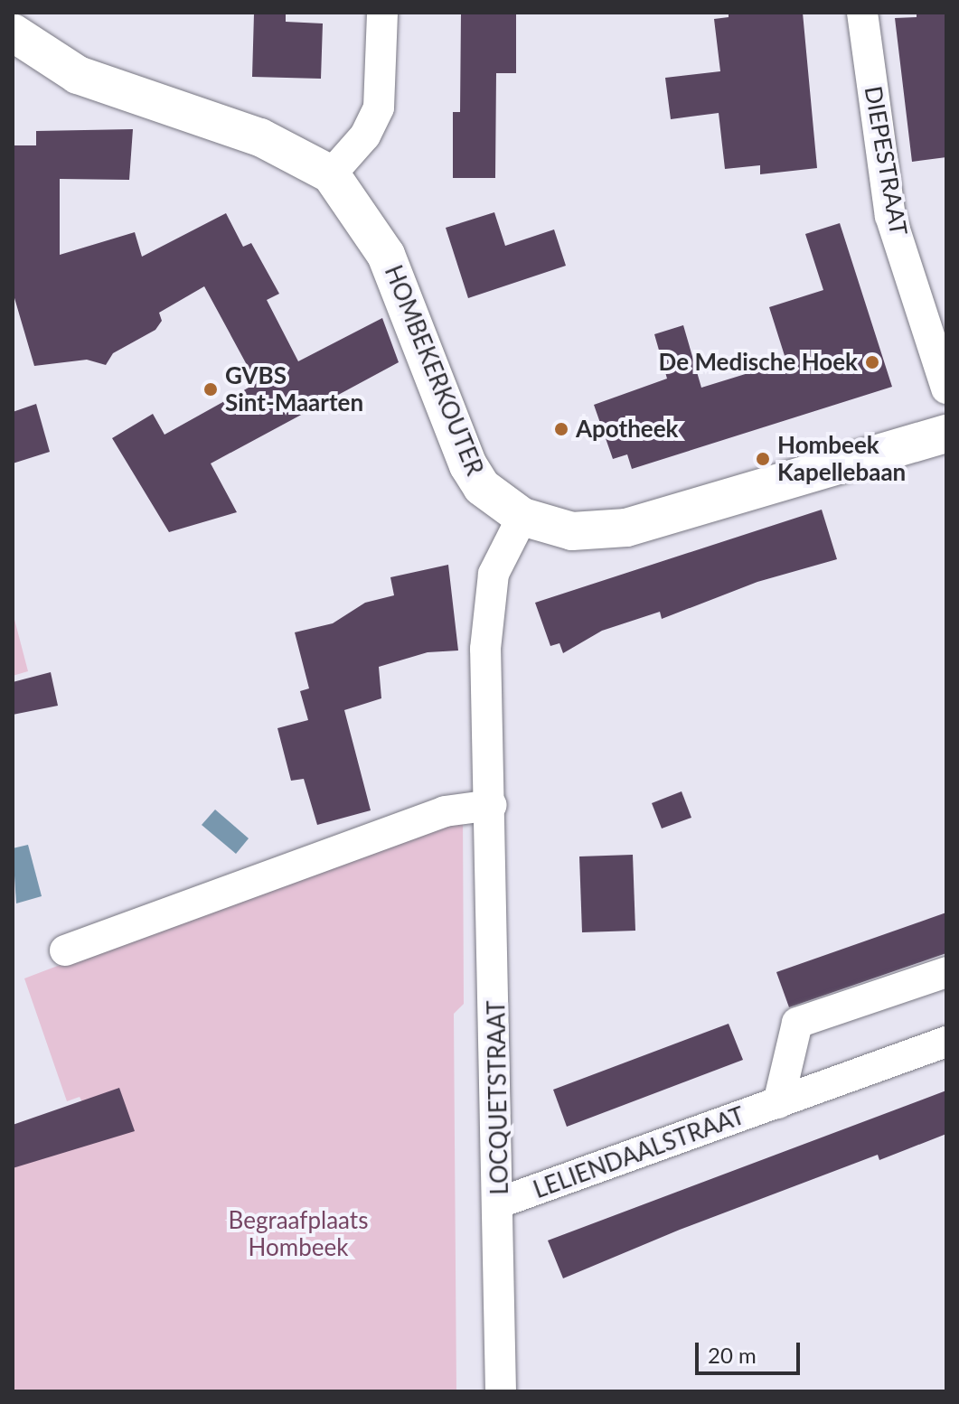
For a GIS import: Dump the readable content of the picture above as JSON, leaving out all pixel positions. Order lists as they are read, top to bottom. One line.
{"streets":{"street":["DIEPESTRAAT","HOMBEKERKOUTER","LOCQUETSTRAAT","LELIENDAALSTRAAT"]},"crossings":[["HOMBEKERKOUTER","LOCQUETSTRAAT"],["LOCQUETSTRAAT","LELIENDAALSTRAAT"]],"parks":["Begraafplaats Hombeek"],"places":["De Medische Hoek","GVBS Sint-Maarten","Apotheek","Hombeek Kapellebaan"],"scale_bar":"20 m"}
